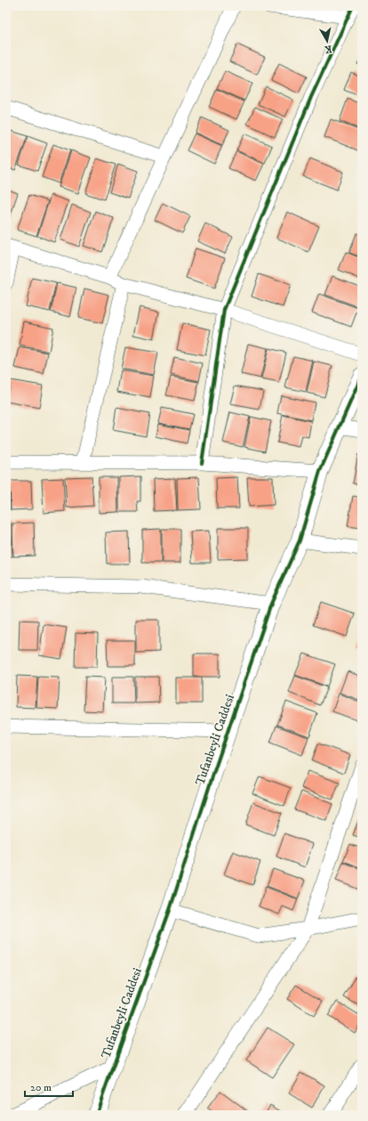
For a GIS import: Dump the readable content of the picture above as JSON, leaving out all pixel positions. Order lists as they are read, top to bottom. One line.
{"streets":{"street":["Tufanbeyli Caddesi"]},"scale_bar":"20 m","north":"bottom"}
